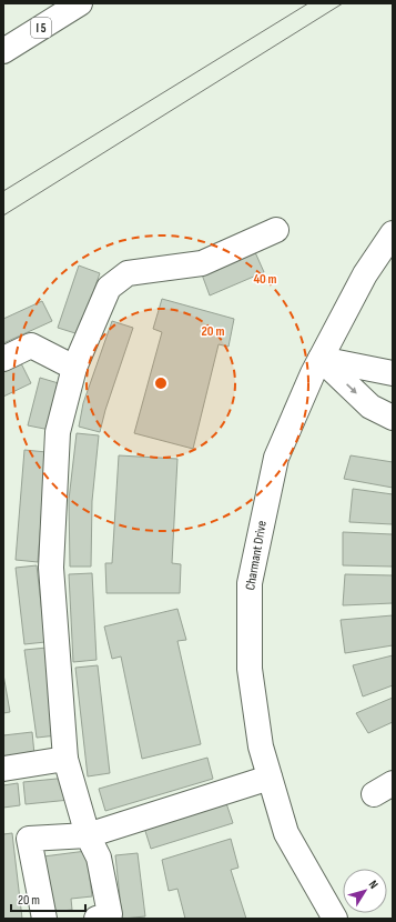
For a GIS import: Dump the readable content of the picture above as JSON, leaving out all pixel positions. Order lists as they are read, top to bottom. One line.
{"streets":{"main road":["I 5","Charmant Drive"]},"scale_bar":"20 m","north":"top right","rings":["40 m","20 m"]}
